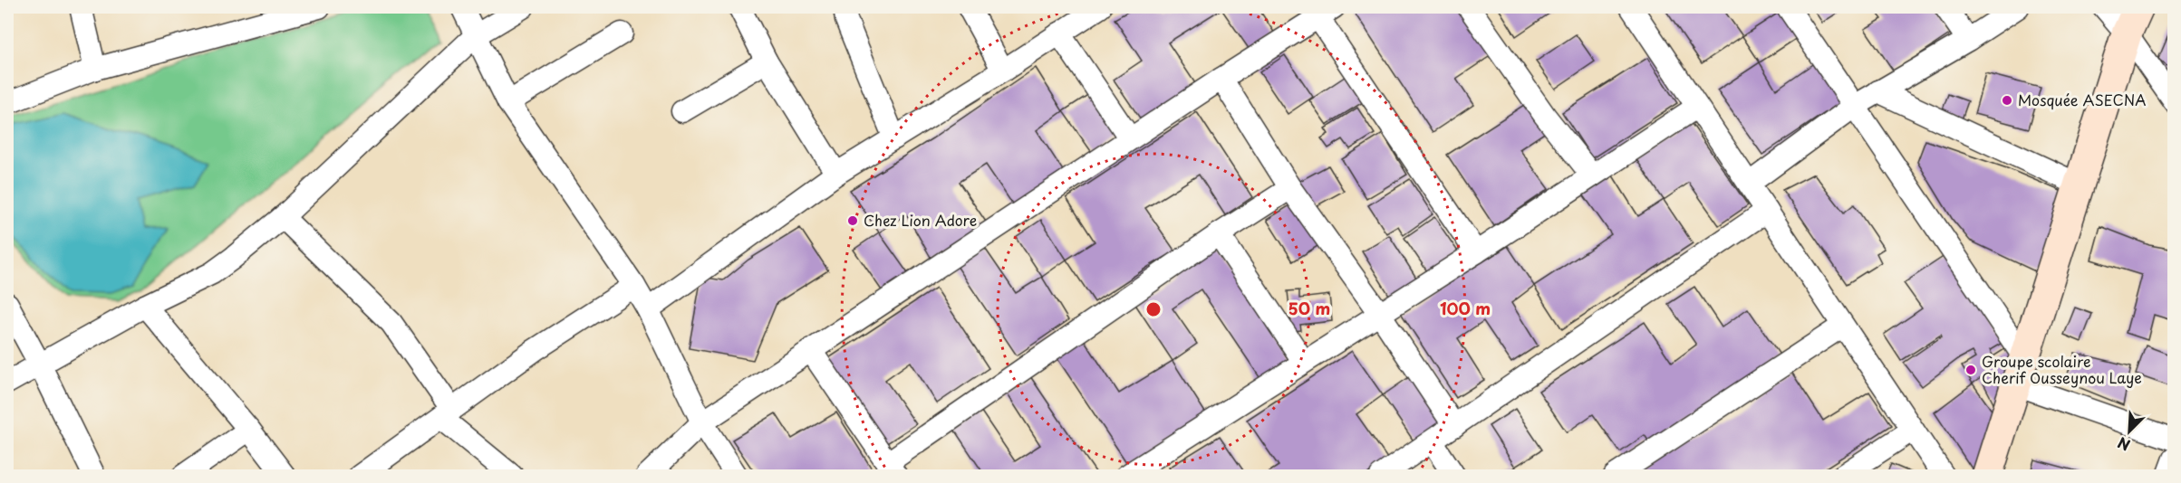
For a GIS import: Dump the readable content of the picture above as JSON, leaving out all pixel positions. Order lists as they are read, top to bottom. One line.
{"places":["Mosquée ASECNA","Chez Lion Adore","Groupe scolaire Cherif Ousseynou Laye"],"north":"bottom left","rings":["50 m","100 m"]}
